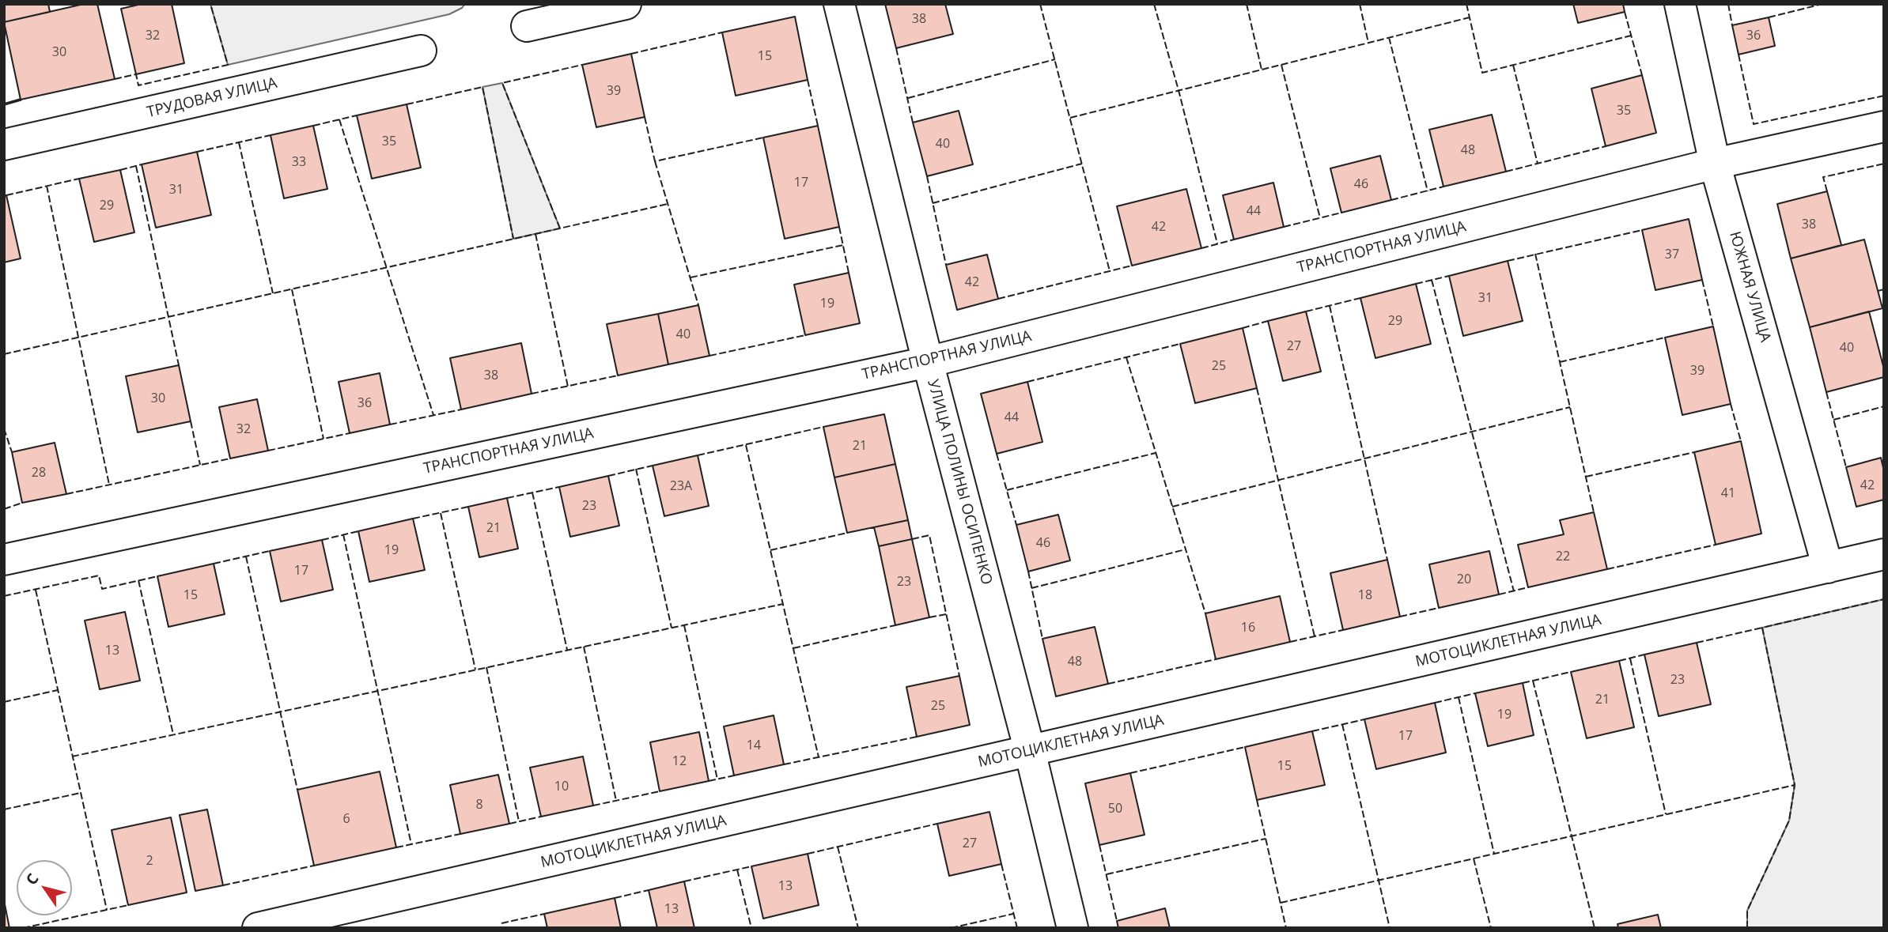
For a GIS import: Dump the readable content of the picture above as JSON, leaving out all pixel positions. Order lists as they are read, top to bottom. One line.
{"streets":{"street":["ТРУДОВАЯ УЛИЦА","ТРАНСПОРТНАЯ УЛИЦА","ЮЖНАЯ УЛИЦА","УЛИЦА ПОЛИНЫ ОСИПЕНКО","МОТОЦИКЛЕТНАЯ УЛИЦА"]},"crossings":[["ТРАНСПОРТНАЯ УЛИЦА","ЮЖНАЯ УЛИЦА"],["ТРАНСПОРТНАЯ УЛИЦА","УЛИЦА ПОЛИНЫ ОСИПЕНКО"],["ЮЖНАЯ УЛИЦА","МОТОЦИКЛЕТНАЯ УЛИЦА"],["УЛИЦА ПОЛИНЫ ОСИПЕНКО","МОТОЦИКЛЕТНАЯ УЛИЦА"]],"house_numbers":["38","32","36","30","15","39","35","35","40","48","33","17","46","31","29","44","38","42","37","42","31","19","29","40","27","40","25","39","38","30","36","44","32","21","28","42","23А","41","23","21","46","19","22","17","20","23","15","18","16","13","48","23","21","25","19","17","14","12","15","10","8","50","6","27","2","13","13"],"north":"top left"}
